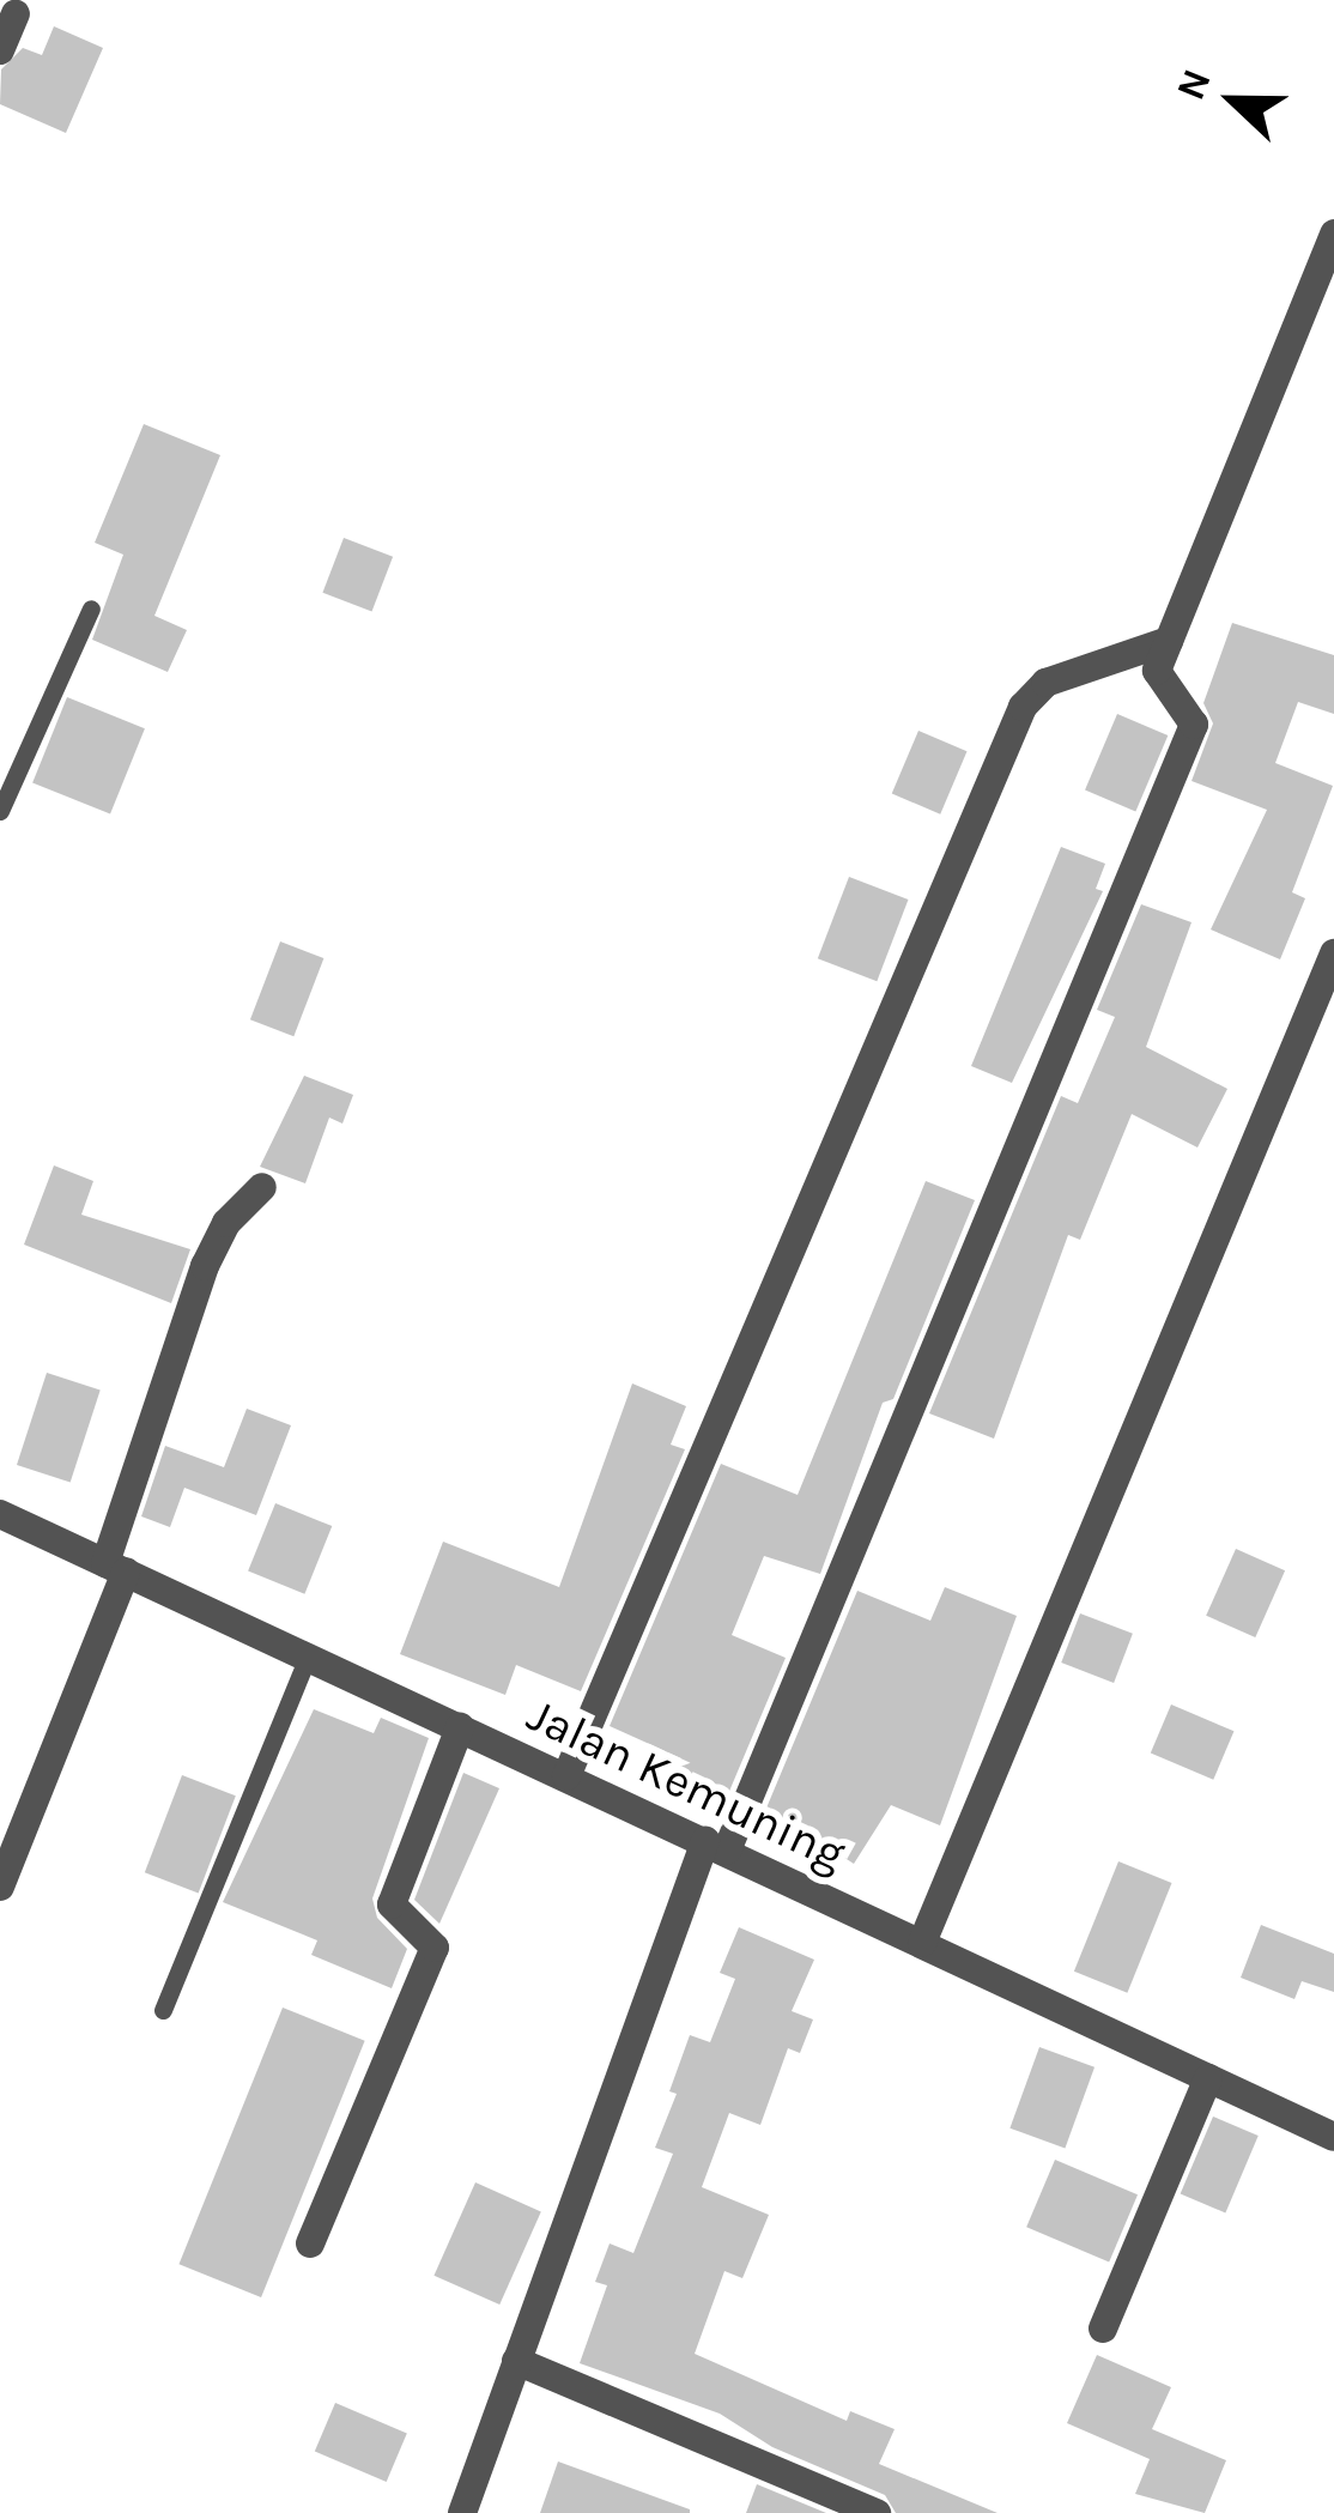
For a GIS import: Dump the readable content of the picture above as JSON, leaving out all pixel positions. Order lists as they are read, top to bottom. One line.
{"streets":{"street":["Jalan Kemuning"]},"north":"left"}
